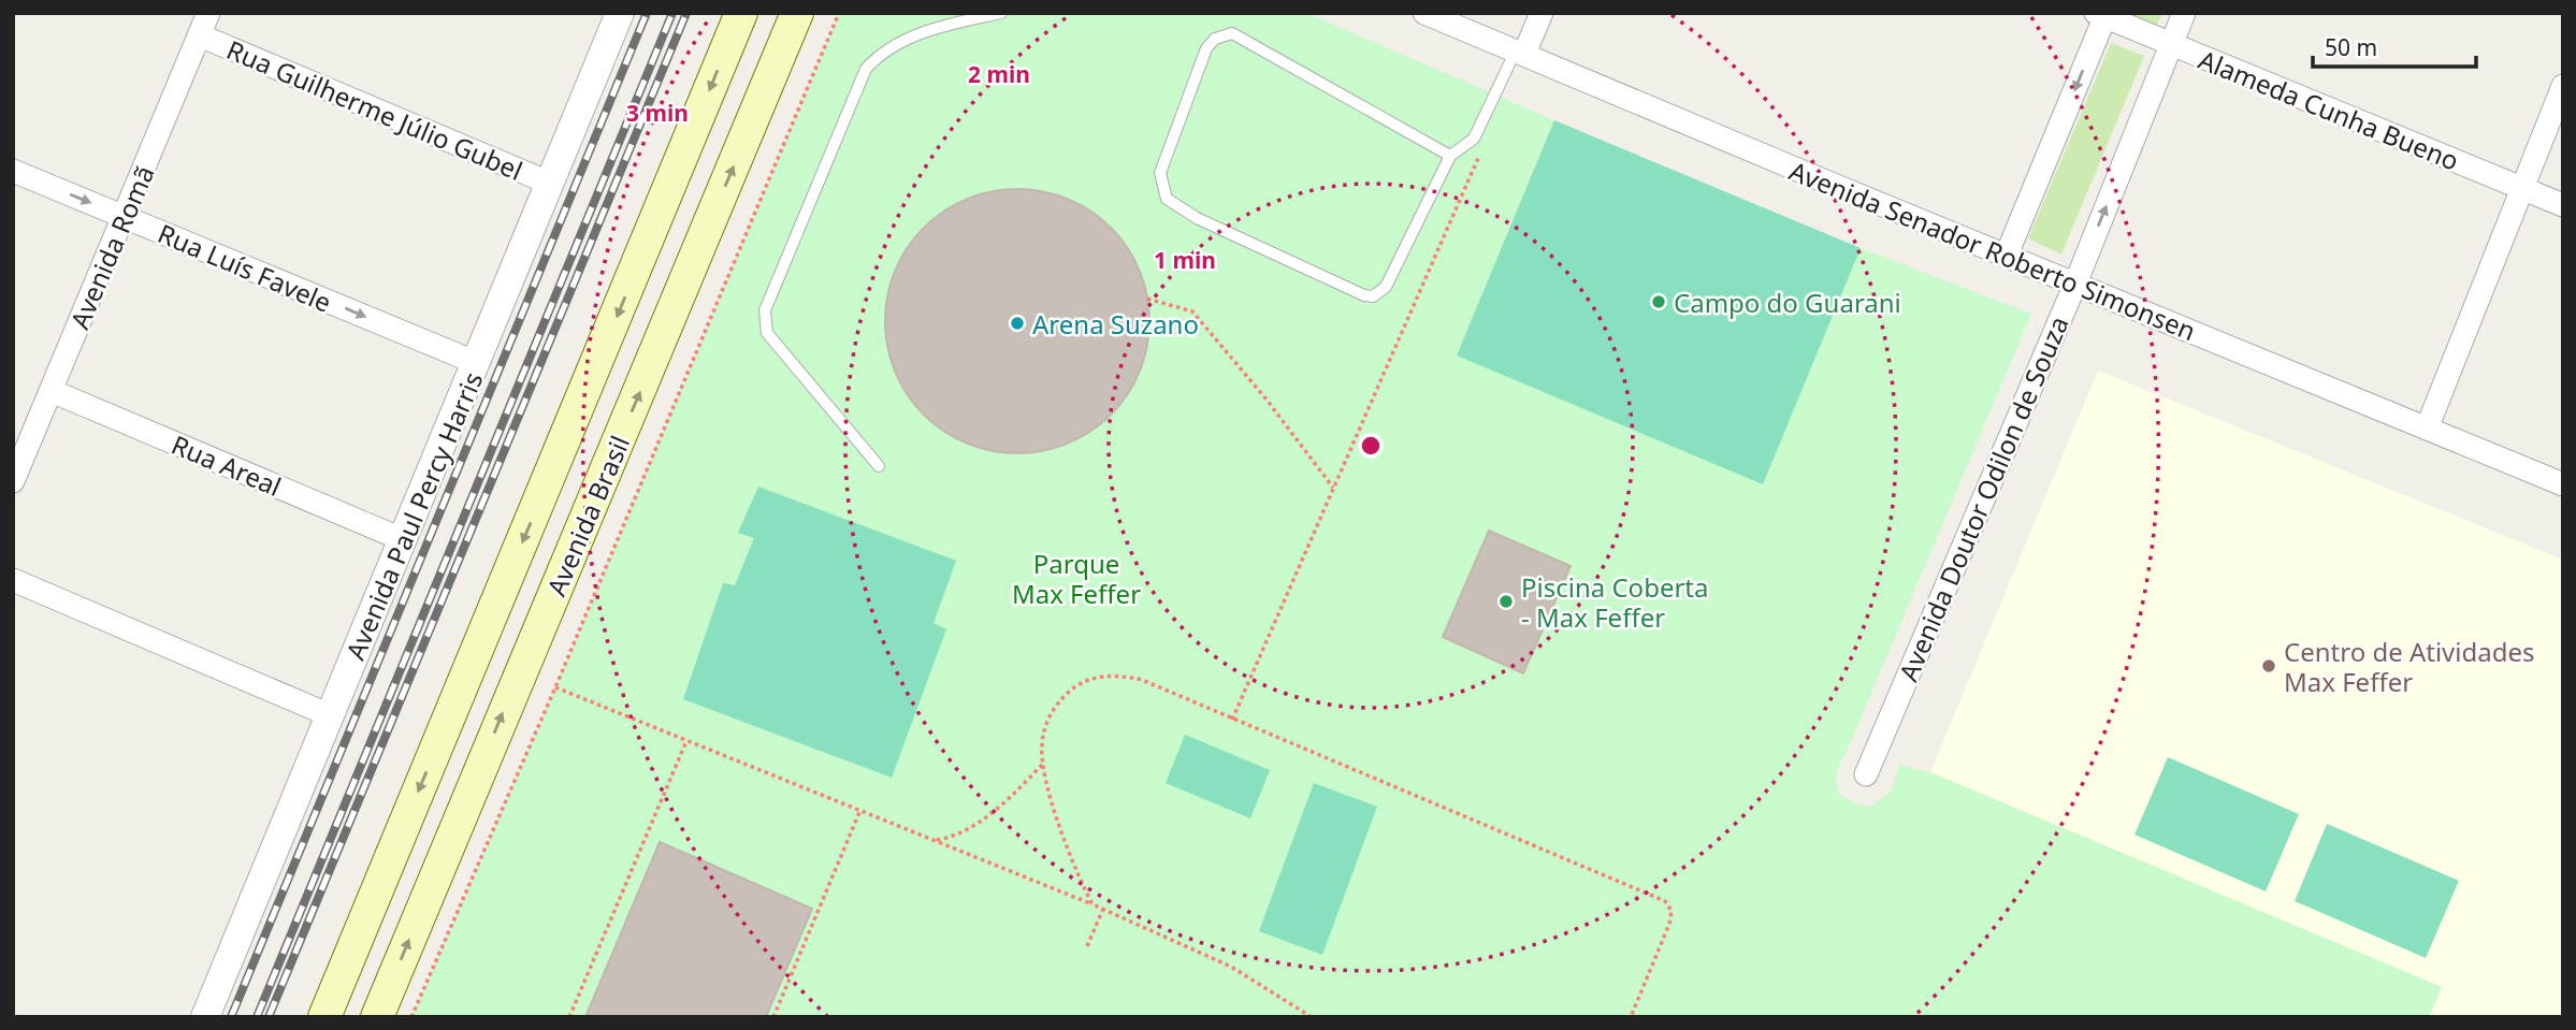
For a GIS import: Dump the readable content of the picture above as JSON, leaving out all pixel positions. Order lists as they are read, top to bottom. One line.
{"streets":{"main road":["Avenida Brasil"],"street":["Rua Guilherme Júlio Gubel","Alameda Cunha Bueno","Avenida Romã","Avenida Senador Roberto Simonsen","Rua Luís Favele","Rua Areal","Avenida Doutor Odilon de Souza","Avenida Paul Percy Harris"]},"crossings":[["Rua Guilherme Júlio Gubel","Avenida Romã"],["Rua Guilherme Júlio Gubel","Avenida Paul Percy Harris"],["Alameda Cunha Bueno","Avenida Doutor Odilon de Souza"],["Avenida Romã","Rua Luís Favele"],["Avenida Romã","Rua Areal"],["Avenida Senador Roberto Simonsen","Avenida Doutor Odilon de Souza"],["Rua Luís Favele","Avenida Paul Percy Harris"],["Rua Areal","Avenida Paul Percy Harris"]],"one_way":["Rua Luís Favele"],"parks":["Parque Max Feffer"],"places":["Campo do Guarani","Arena Suzano","Piscina Coberta - Max Feffer","Centro de Atividades Max Feffer"],"scale_bar":"50 m","rings":["2 min","3 min","1 min"]}
